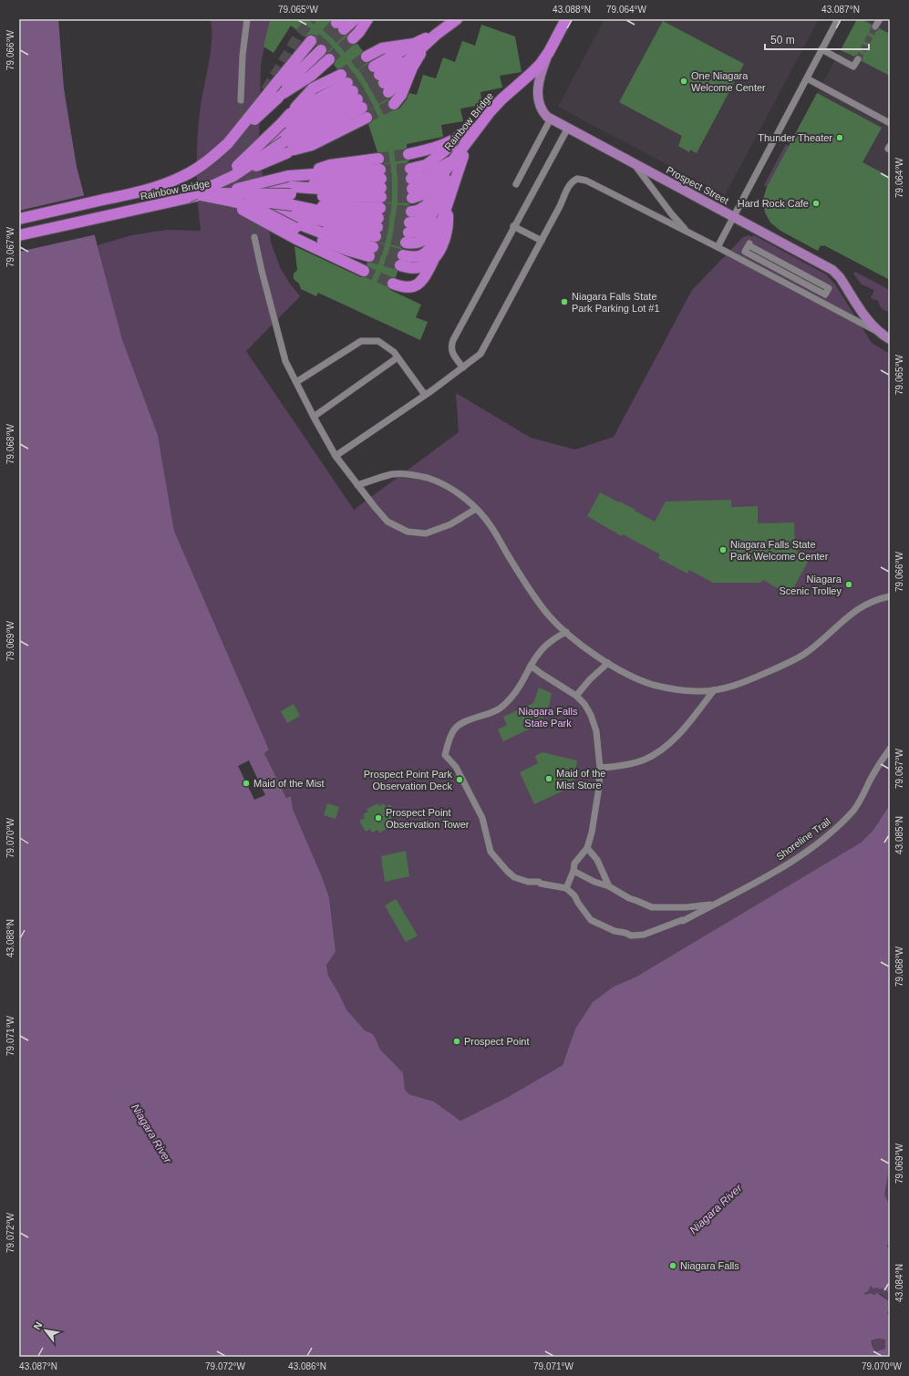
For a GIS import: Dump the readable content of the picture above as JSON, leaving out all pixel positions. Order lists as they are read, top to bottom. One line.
{"streets":{"highway":["Rainbow Bridge"],"main road":["Prospect Street"],"street":["Shoreline Trail"]},"water":["Niagara River"],"parks":["Niagara Falls State Park"],"places":["One Niagara Welcome Center","Thunder Theater","Hard Rock Cafe","Niagara Falls State Park Parking Lot #1","Niagara Falls State Park Welcome Center","Niagara Scenic Trolley","Maid of the Mist Store","Prospect Point Park Observation Deck","Maid of the Mist","Prospect Point Observation Tower","Prospect Point","Niagara Falls"],"scale_bar":"50 m","north":"top left","coordinates":["79.065°W","43.088°N","79.064°W","43.087°N","79.066°W","79.067°W","79.068°W","79.069°W","43.085°N","79.070°W","79.071°W","79.072°W","43.084°N","43.086°N"]}
